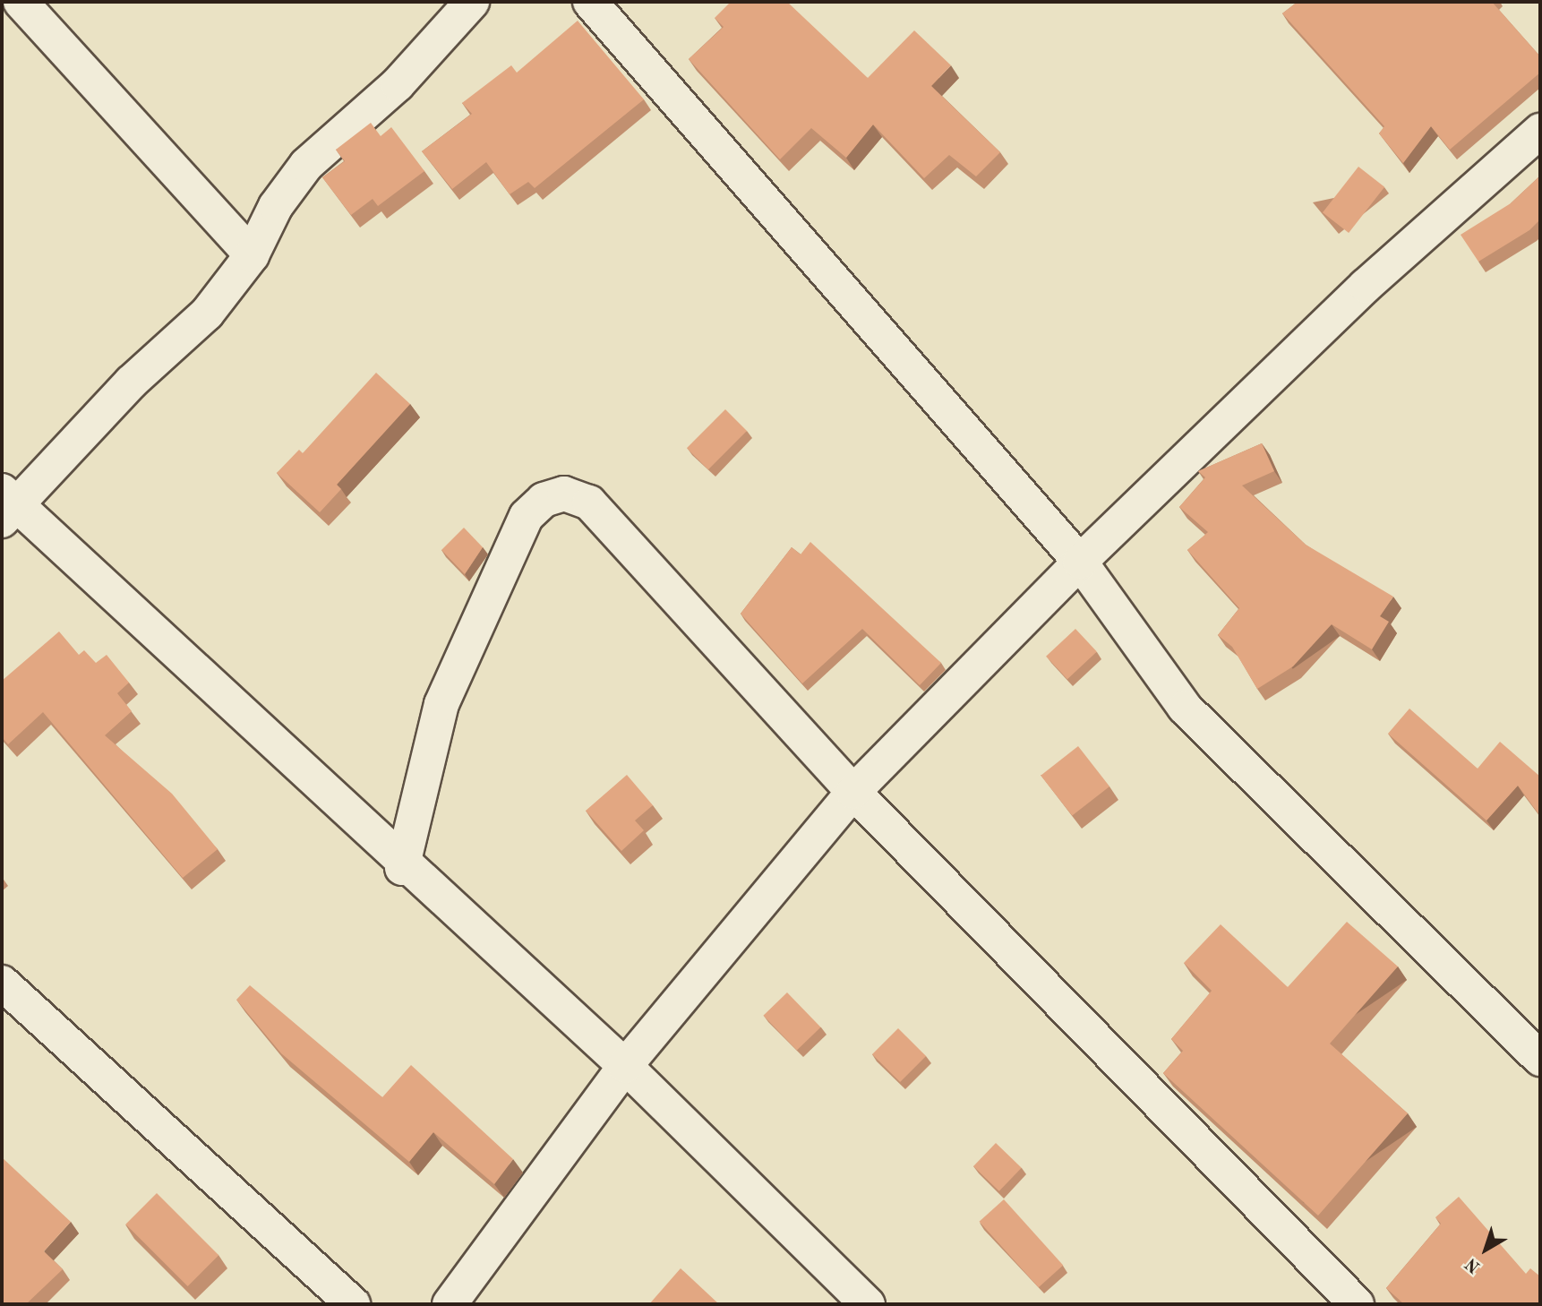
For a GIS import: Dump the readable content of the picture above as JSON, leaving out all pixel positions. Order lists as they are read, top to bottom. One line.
{"north":"bottom left"}
